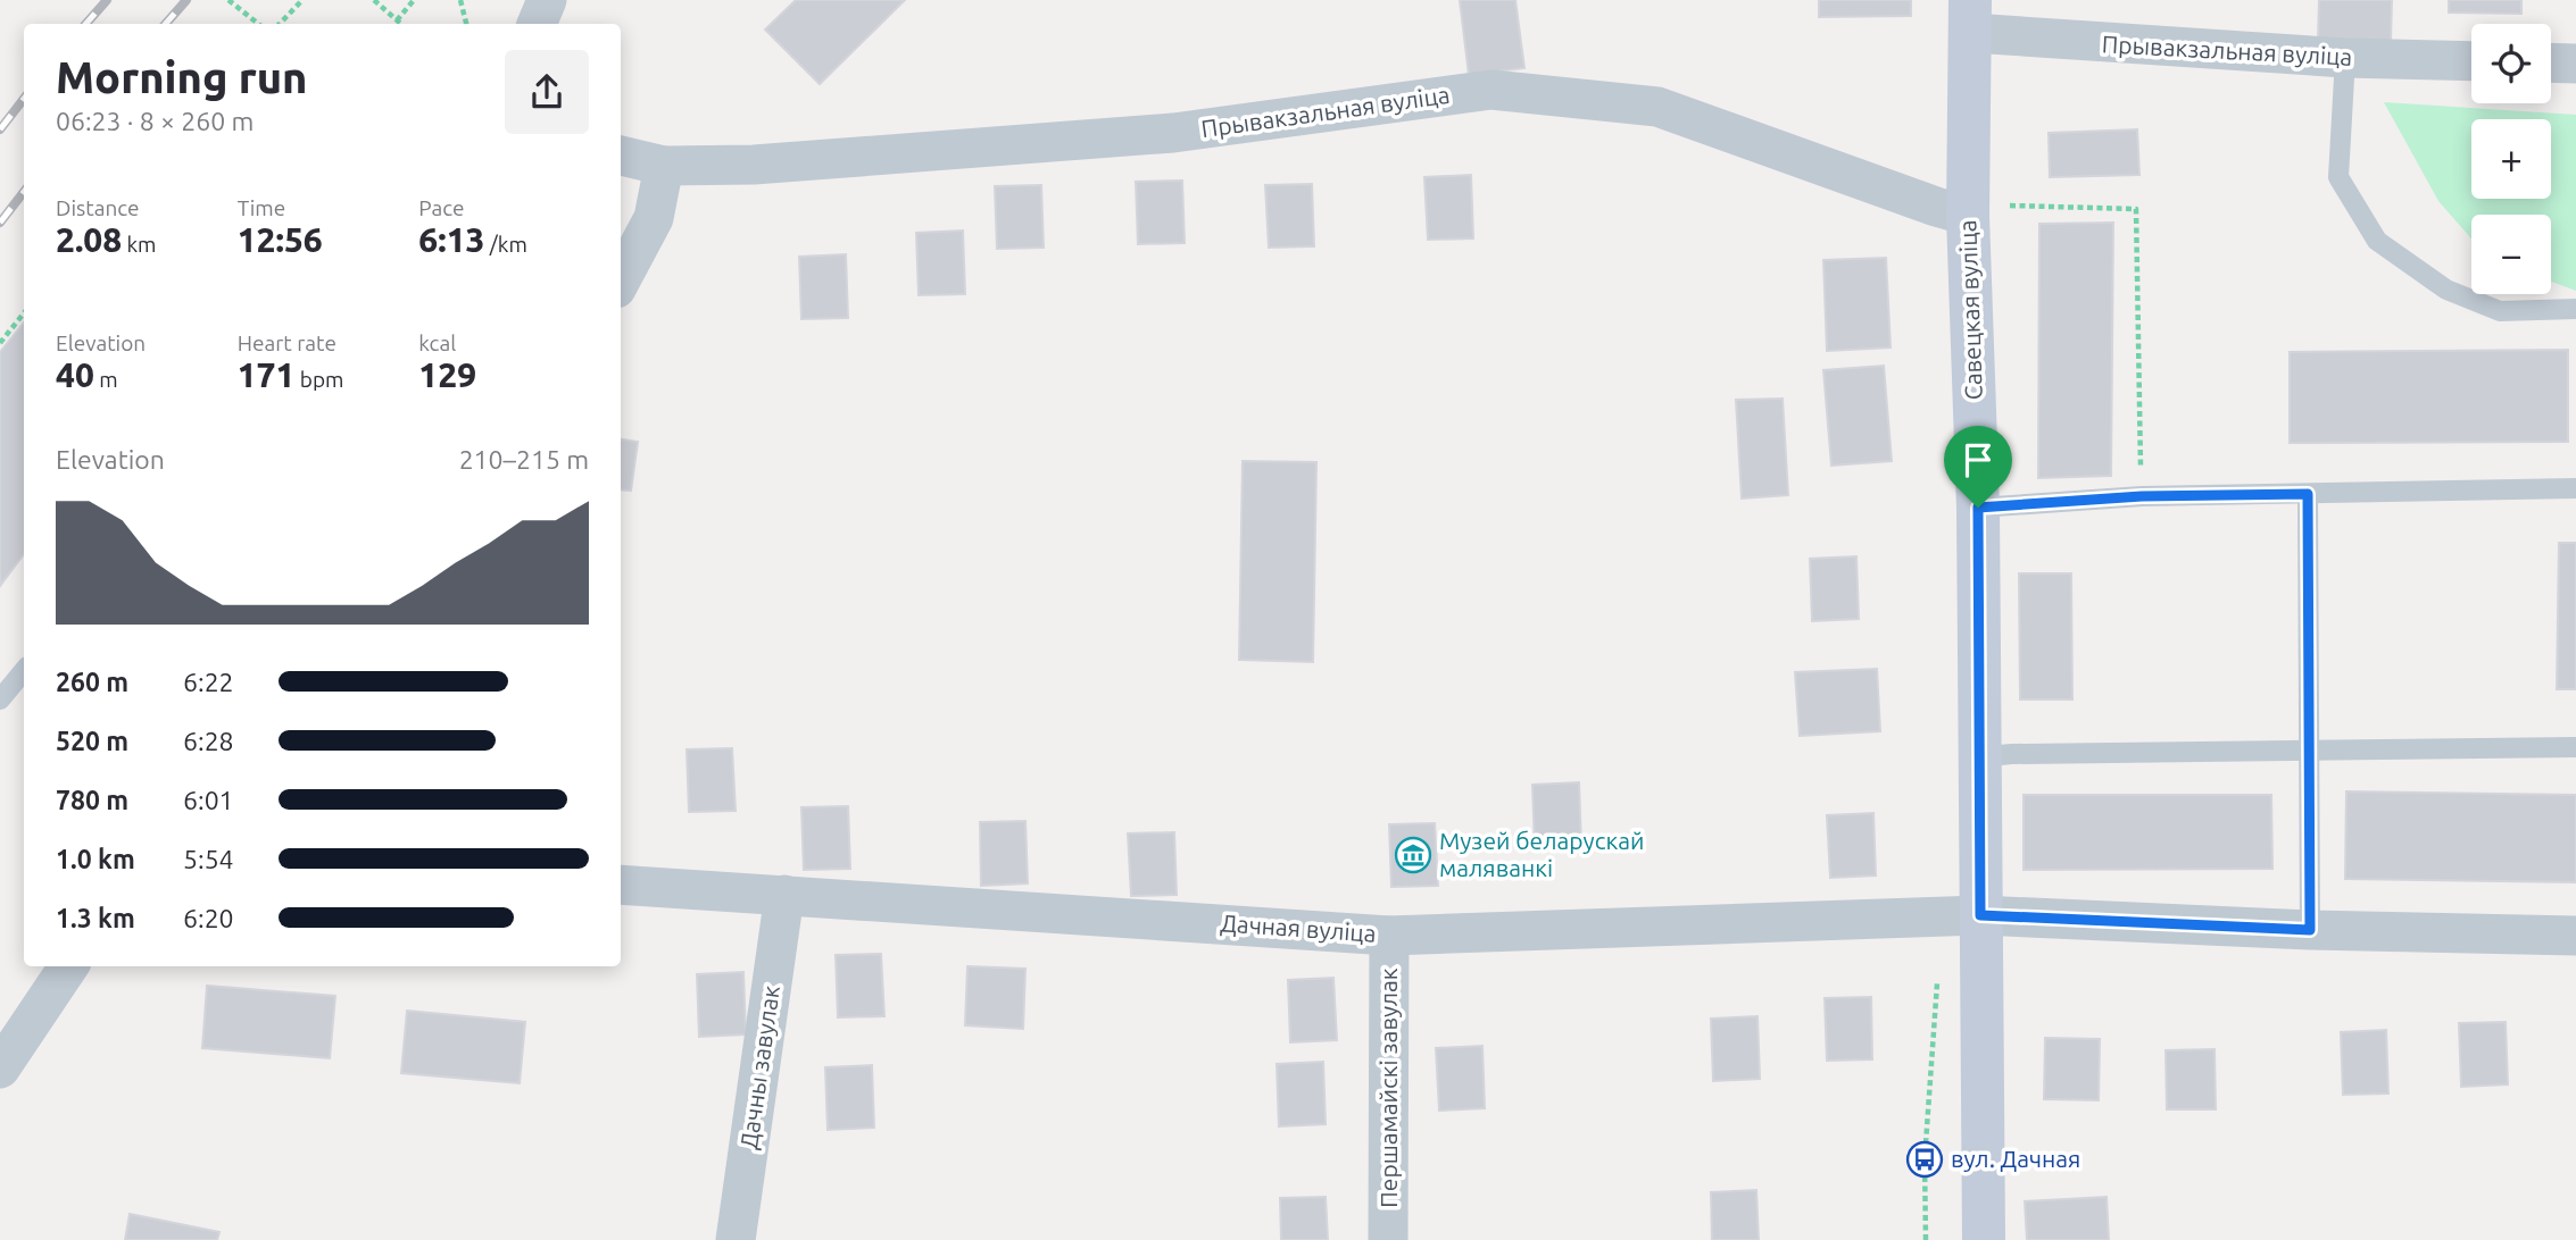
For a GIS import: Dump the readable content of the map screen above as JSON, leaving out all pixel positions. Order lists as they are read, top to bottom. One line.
{"streets":{"main road":["Савецкая вуліца"],"street":["Прывакзальная вуліца","Дачная вуліца","Дачны завулак","Першамайскі завулак"]},"crossings":[["Прывакзальная вуліца","Савецкая вуліца"],["Савецкая вуліца","Дачная вуліца"],["Дачная вуліца","Дачны завулак"],["Дачная вуліца","Першамайскі завулак"]],"places":{"museum":["Музей беларускай маляванкі"],"bus stop":["вул. Дачная"]},"page":{"map_buttons":["+","−"],"heading":["Morning run","06:23 · 8 × 260 m"],"stats":[["Distance","2.08 km"],["Time","12:56"],["Pace","6:13 /km"],["Elevation","40 m"],["Heart rate","171 bpm"],["kcal","129"]],"chart":["Elevation","210–215 m"],"list":[{"name":"260 m","note":"6:22"},{"name":"520 m","note":"6:28"},{"name":"780 m","note":"6:01"},{"name":"1.0 km","note":"5:54"},{"name":"1.3 km","note":"6:20"}]}}
